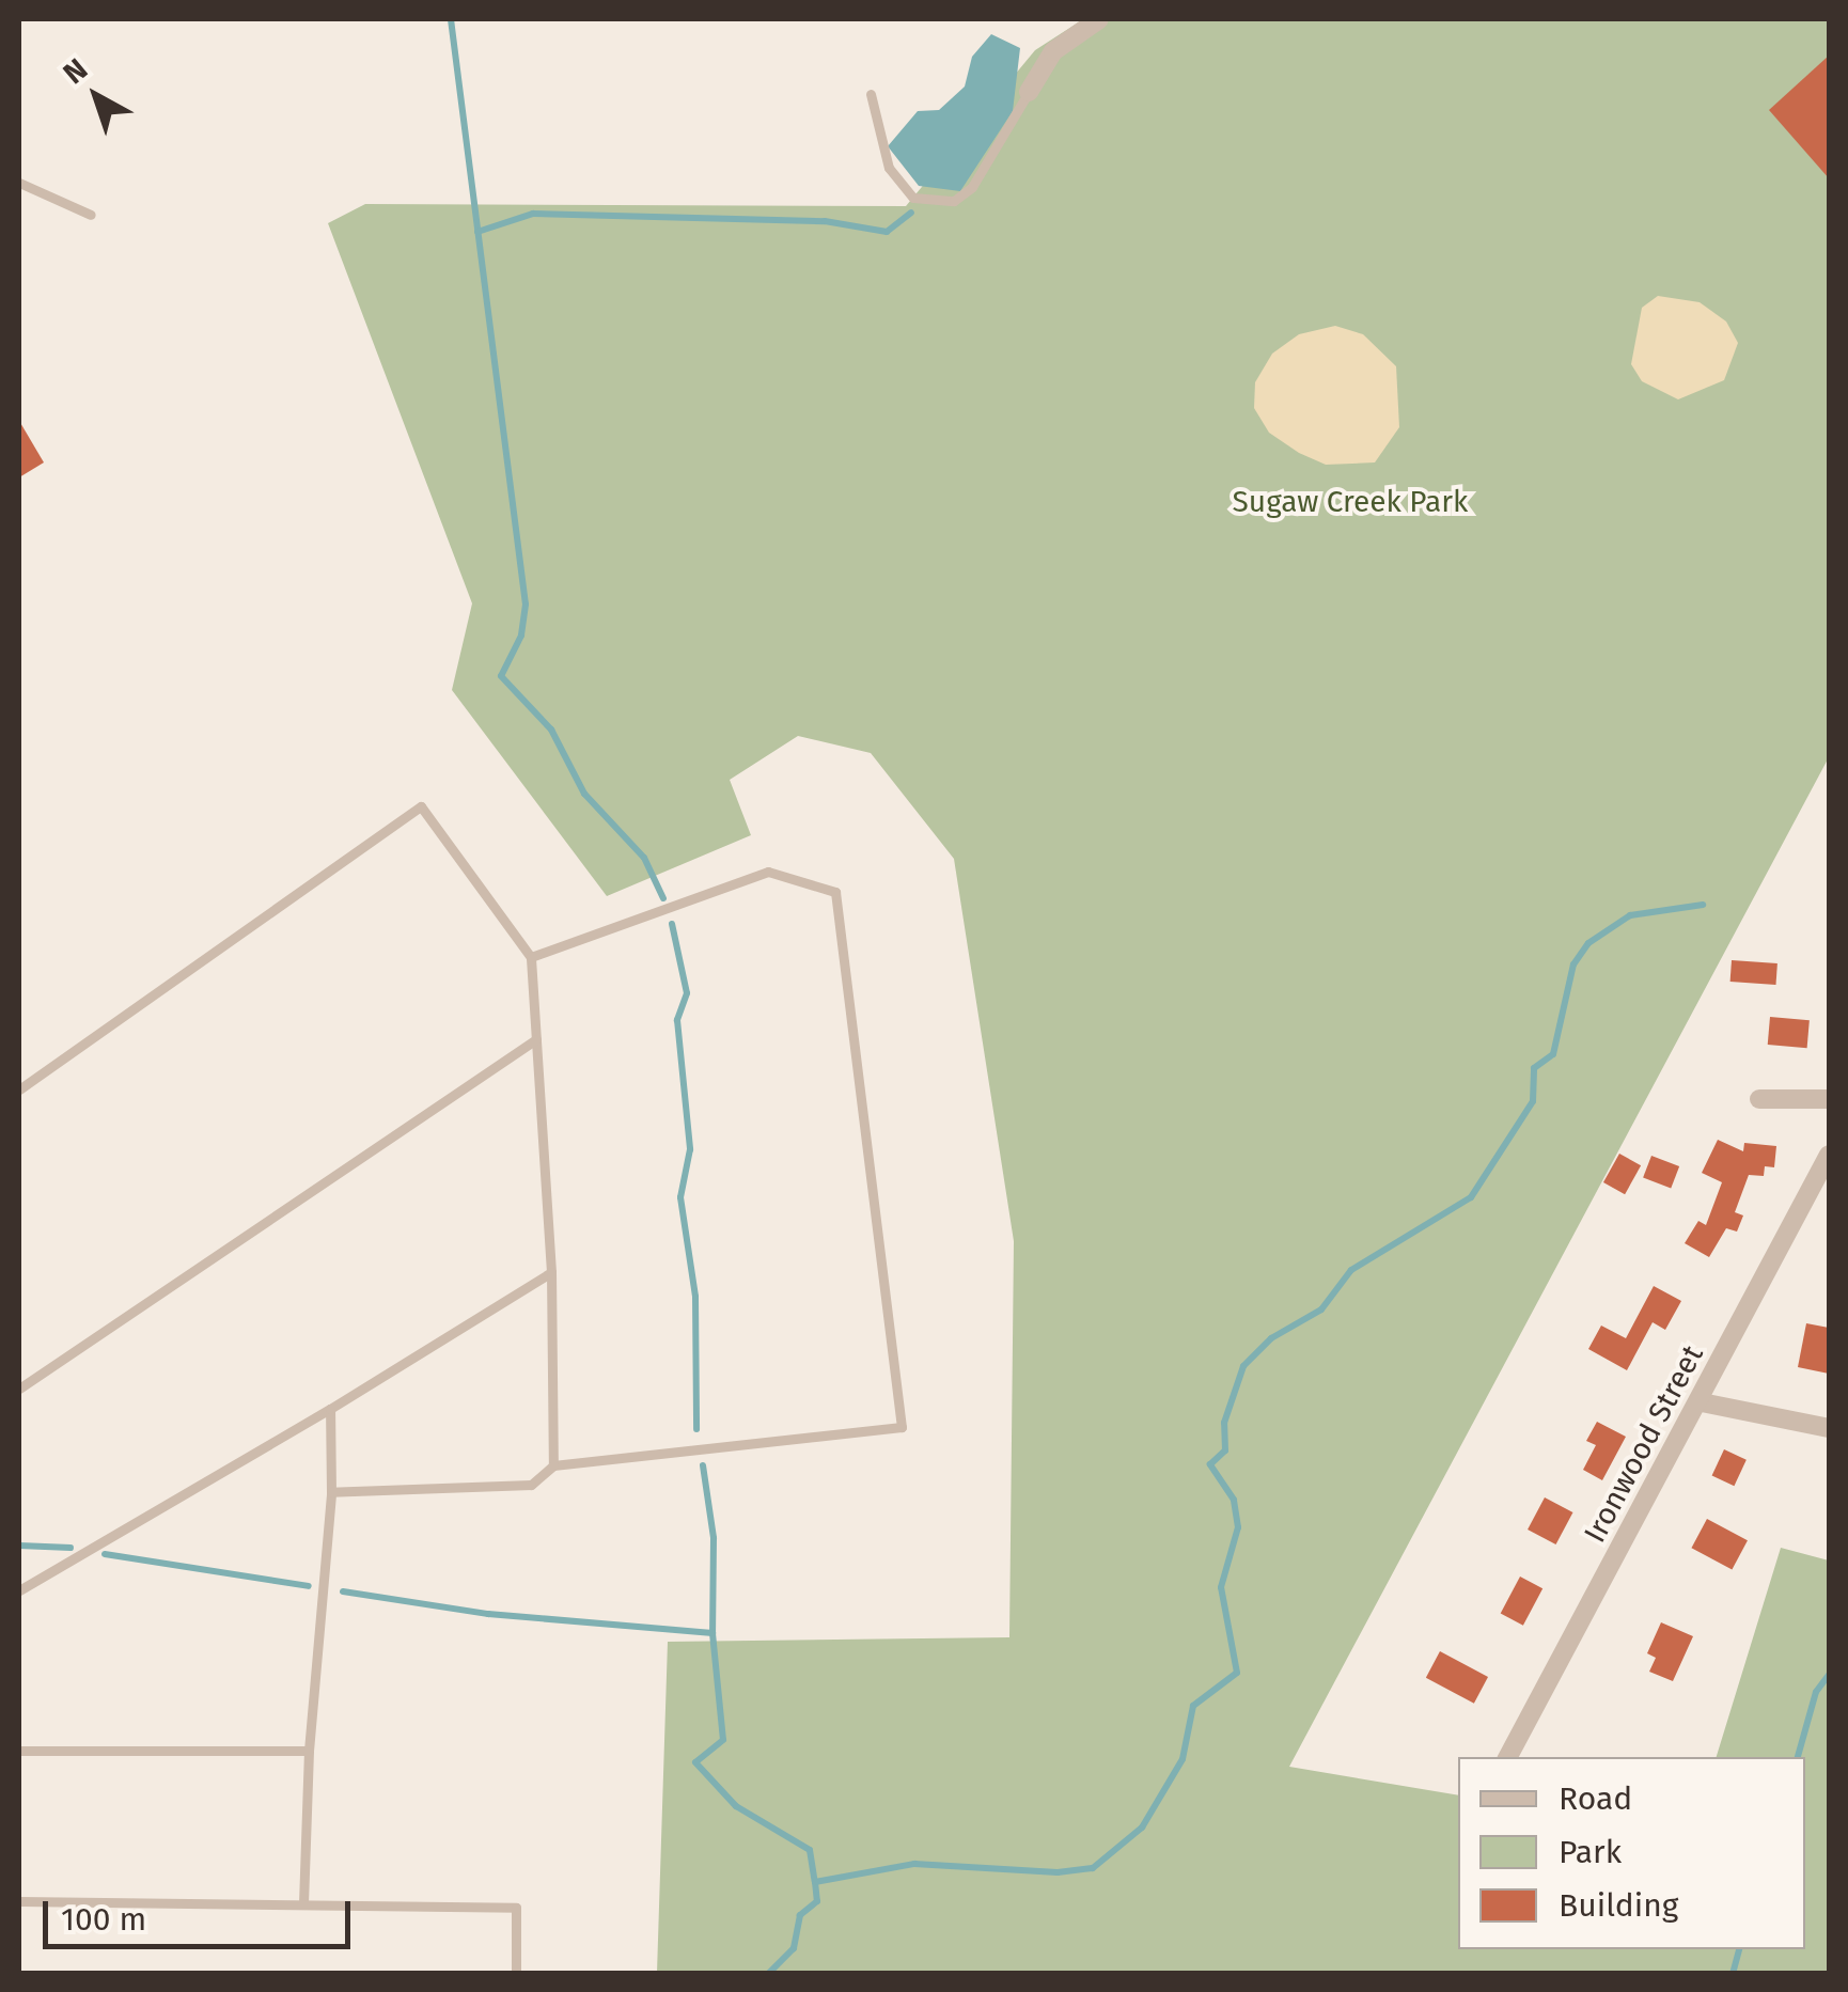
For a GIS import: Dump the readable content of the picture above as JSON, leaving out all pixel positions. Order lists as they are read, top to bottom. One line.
{"streets":{"street":["Ironwood Street"]},"parks":["Sugaw Creek Park"],"legend":["Road","Park","Building"],"scale_bar":"100 m","north":"top left"}
